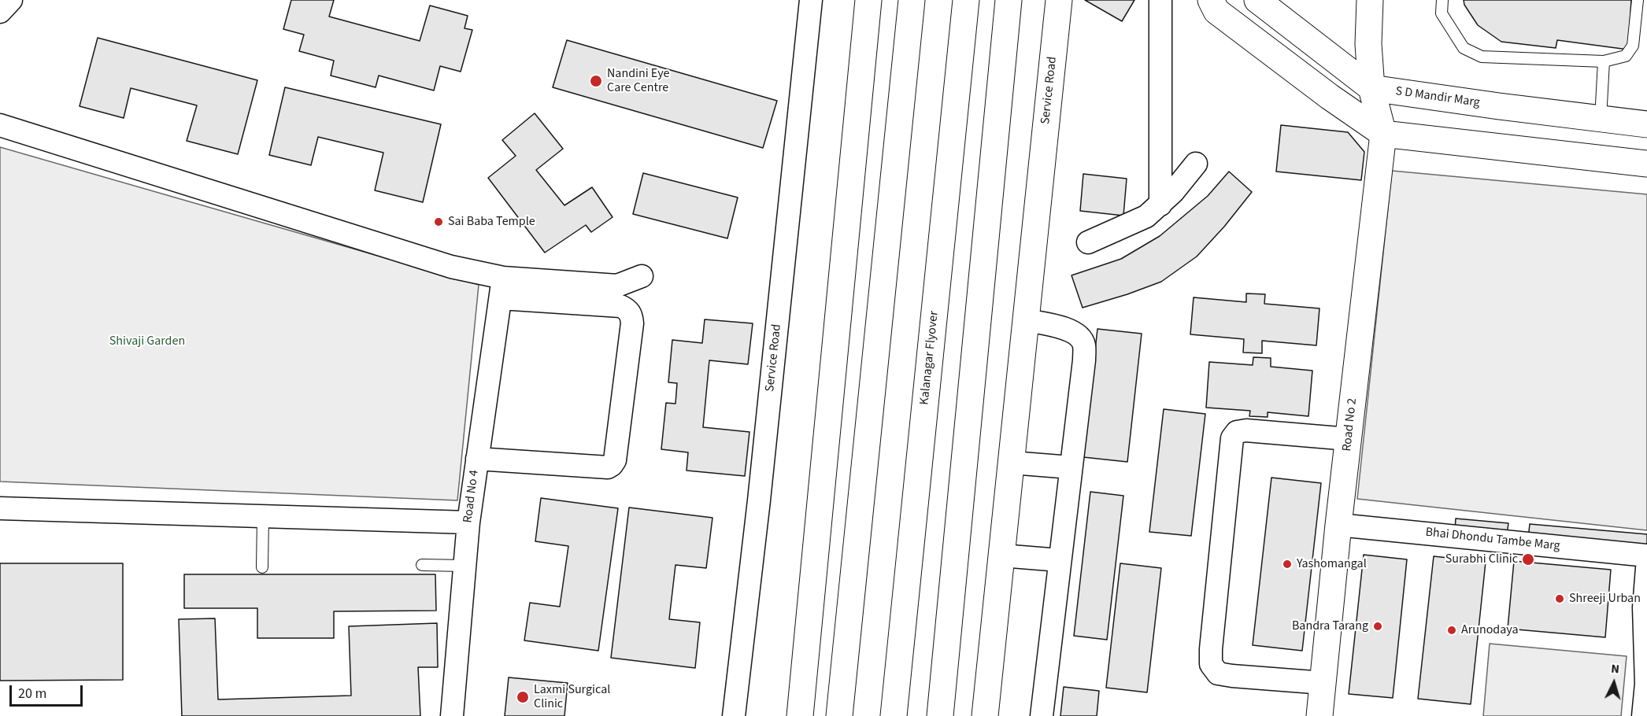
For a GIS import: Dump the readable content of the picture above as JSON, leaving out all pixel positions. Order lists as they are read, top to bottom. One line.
{"streets":{"main road":["Service Road","S D Mandir Marg","Kalanagar Flyover","Road No 2"],"street":["Road No 4","Bhai Dhondu Tambe Marg"]},"crossings":[["S D Mandir Marg","Road No 2"],["Road No 2","Bhai Dhondu Tambe Marg"]],"parks":["Shivaji Garden"],"places":["Nandini Eye Care Centre","Sai Baba Temple","Surabhi Clinic","Yashomangal","Shreeji Urban","Bandra Tarang","Arunodaya","Laxmi Surgical Clinic"],"scale_bar":"20 m","north":"top"}
